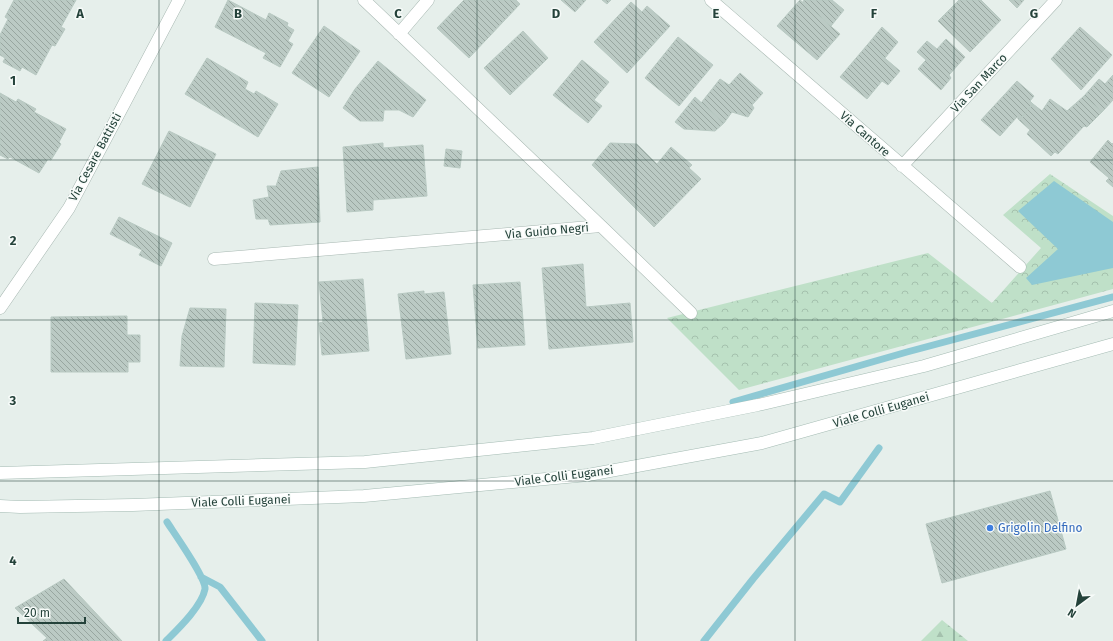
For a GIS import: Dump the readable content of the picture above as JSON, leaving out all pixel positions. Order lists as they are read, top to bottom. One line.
{"streets":{"main road":["Via San Marco","Via Cantore","Via Cesare Battisti","Via Guido Negri","Viale Colli Euganei"]},"crossings":[["Via San Marco","Via Cantore"]],"places":["Grigolin Delfino"],"scale_bar":"20 m","north":"bottom left","grid":{"columns":["A","B","C","D","E","F","G"],"rows":["1","2","3","4"]}}
